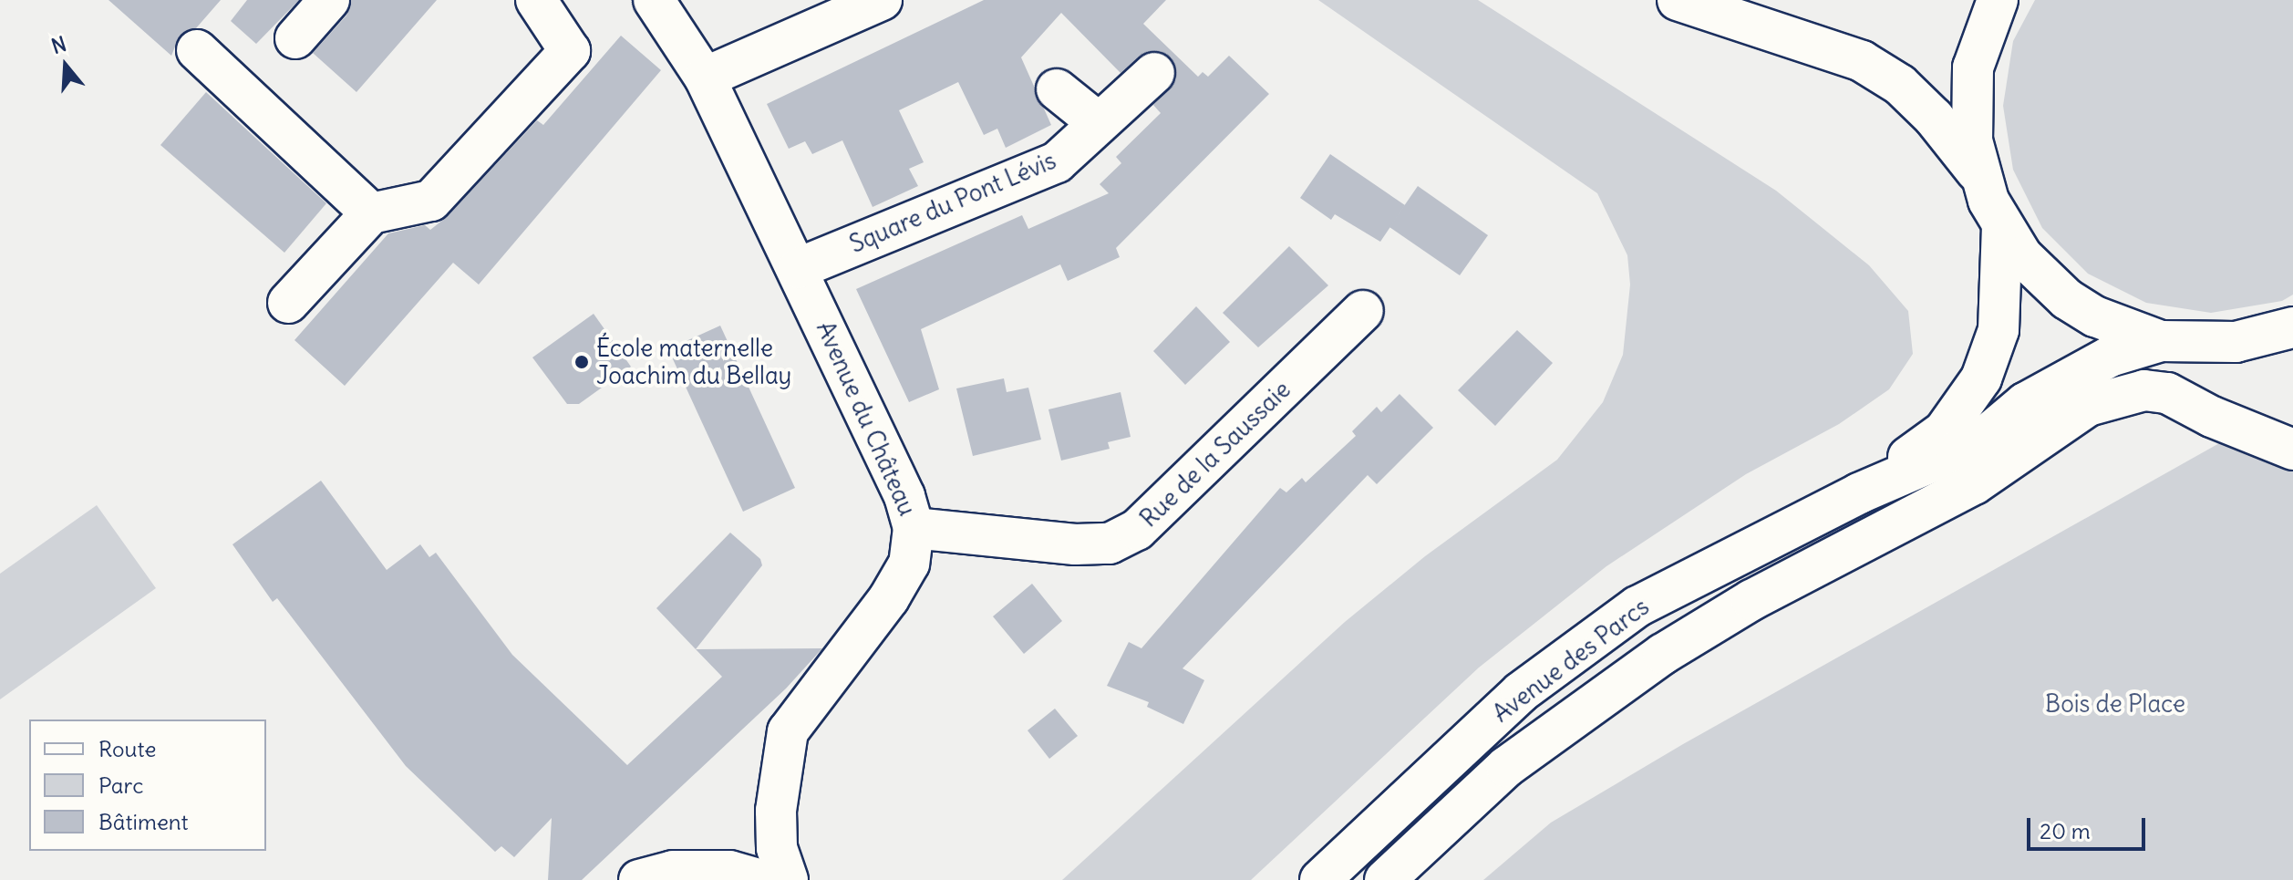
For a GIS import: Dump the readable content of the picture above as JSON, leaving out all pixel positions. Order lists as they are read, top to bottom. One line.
{"streets":{"street":["Square du Pont Lévis","Avenue du Château","Rue de la Saussaie","Avenue des Parcs"]},"crossings":[["Square du Pont Lévis","Avenue du Château"],["Avenue du Château","Rue de la Saussaie"]],"parks":["Bois de Place"],"places":["École maternelle Joachim du Bellay"],"legend":["Route","Parc","Bâtiment"],"scale_bar":"20 m","north":"top"}
